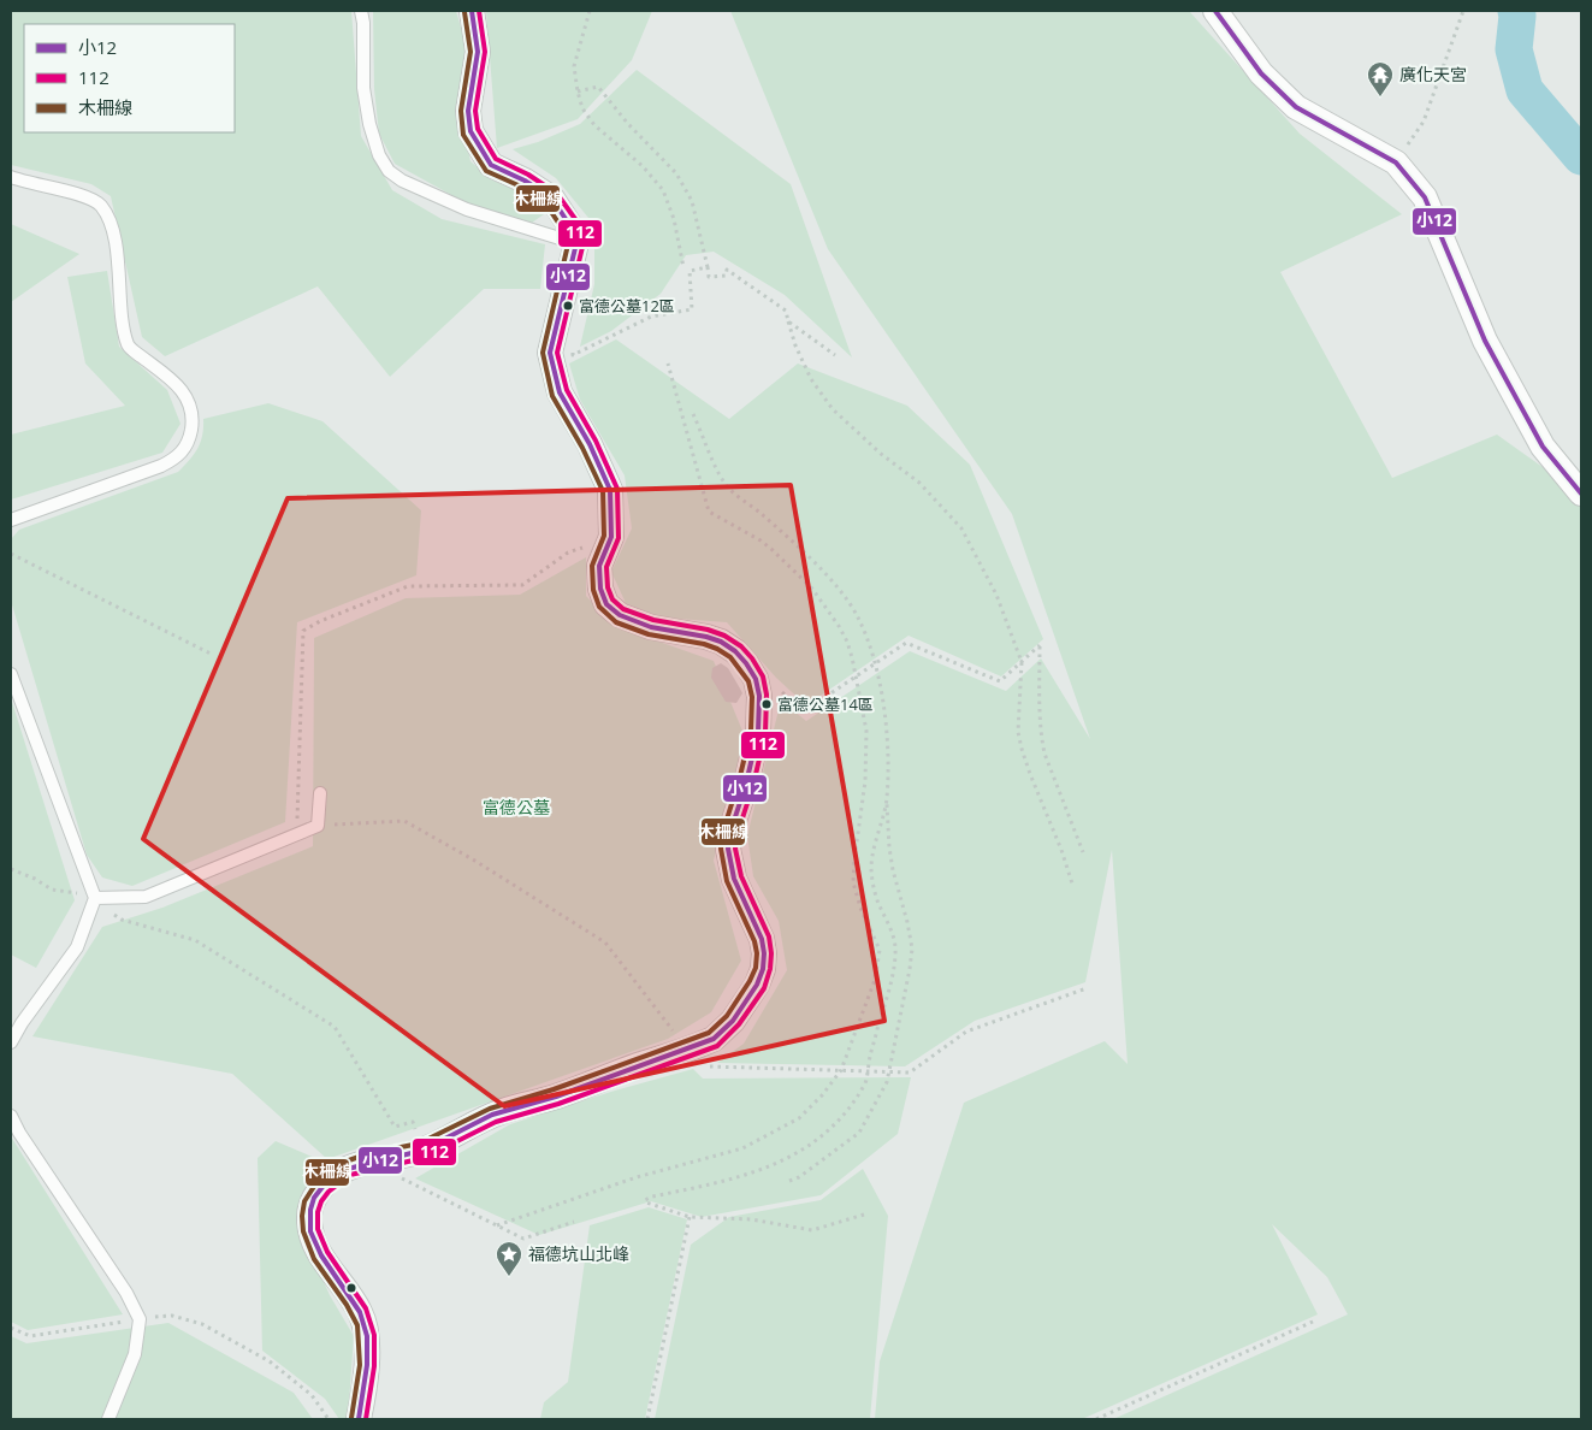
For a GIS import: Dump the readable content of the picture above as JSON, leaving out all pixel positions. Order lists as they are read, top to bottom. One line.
{"parks":["富德公墓"],"places":{"temple":["廣化天宮"],"other":["富德公墓12區","富德公墓14區"],"place":["福德坑山北峰"]},"lines":["transit line 小12","transit line 112","transit line 木柵線"],"legend":["小12","112","木柵線"]}
